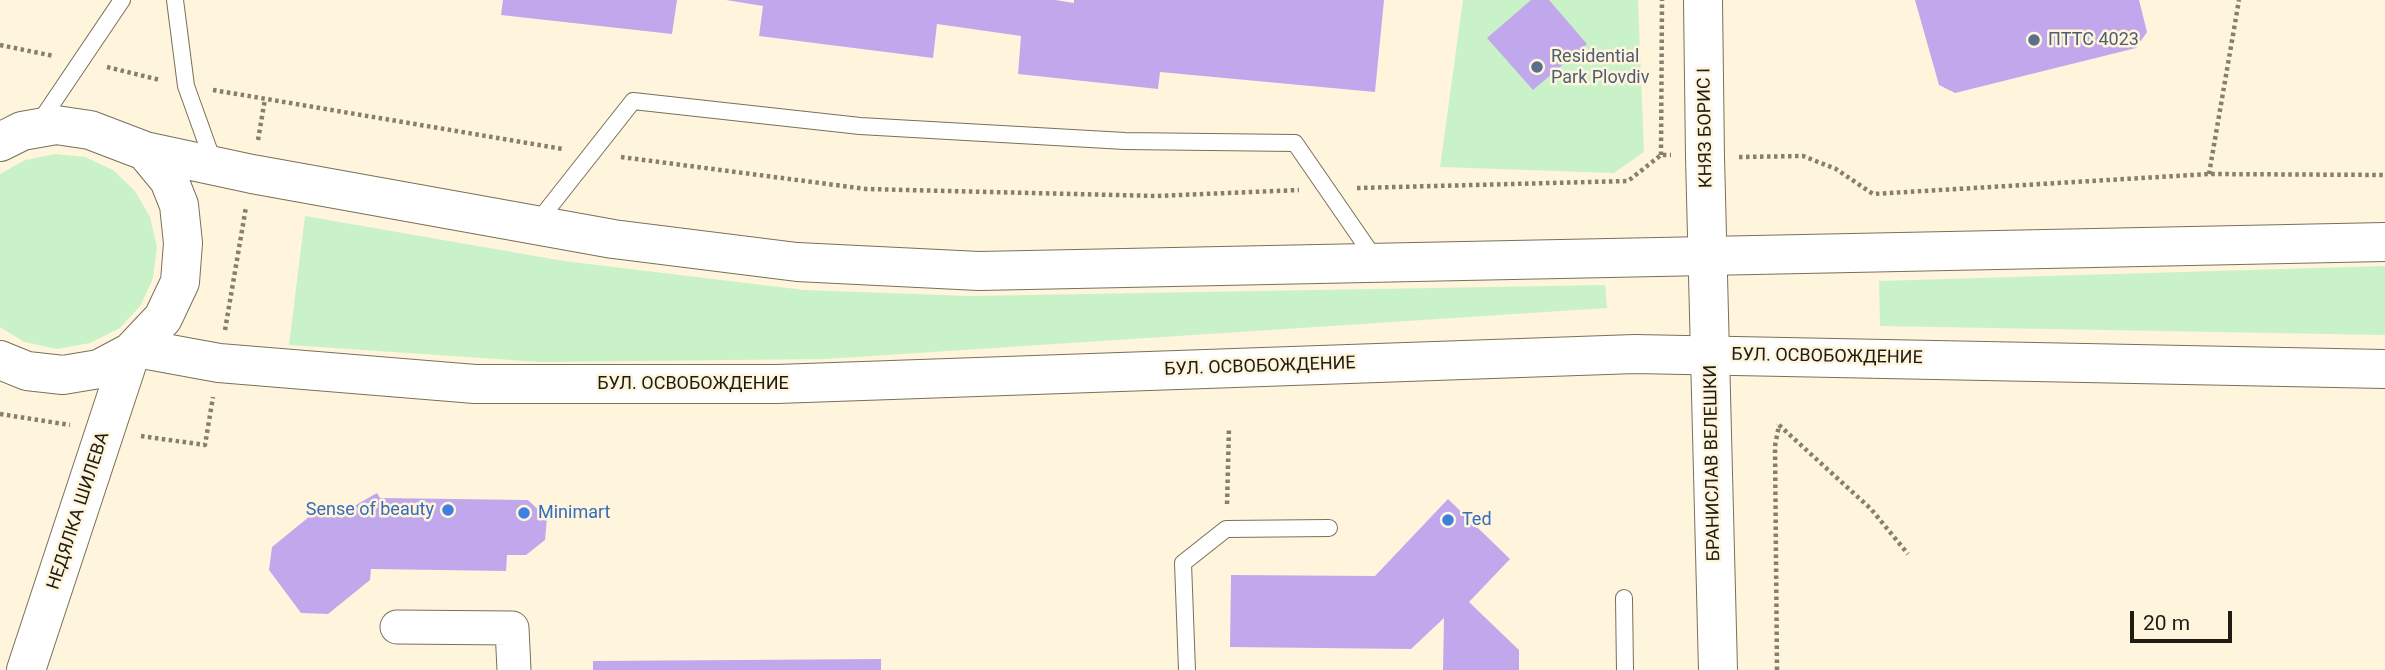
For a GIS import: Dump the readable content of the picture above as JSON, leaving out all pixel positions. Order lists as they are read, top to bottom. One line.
{"streets":{"main road":["КНЯЗ БОРИС I","БУЛ. ОСВОБОЖДЕНИЕ","БРАНИСЛАВ ВЕЛЕШКИ","НЕДЯЛКА ШИЛЕВА"]},"crossings":[["КНЯЗ БОРИС I","БРАНИСЛАВ ВЕЛЕШКИ"],["БУЛ. ОСВОБОЖДЕНИЕ","БРАНИСЛАВ ВЕЛЕШКИ"],["БУЛ. ОСВОБОЖДЕНИЕ","НЕДЯЛКА ШИЛЕВА"]],"places":["ПТТС 4023","Residential Park Plovdiv","Sense of beauty","Minimart","Ted"],"scale_bar":"20 m"}
